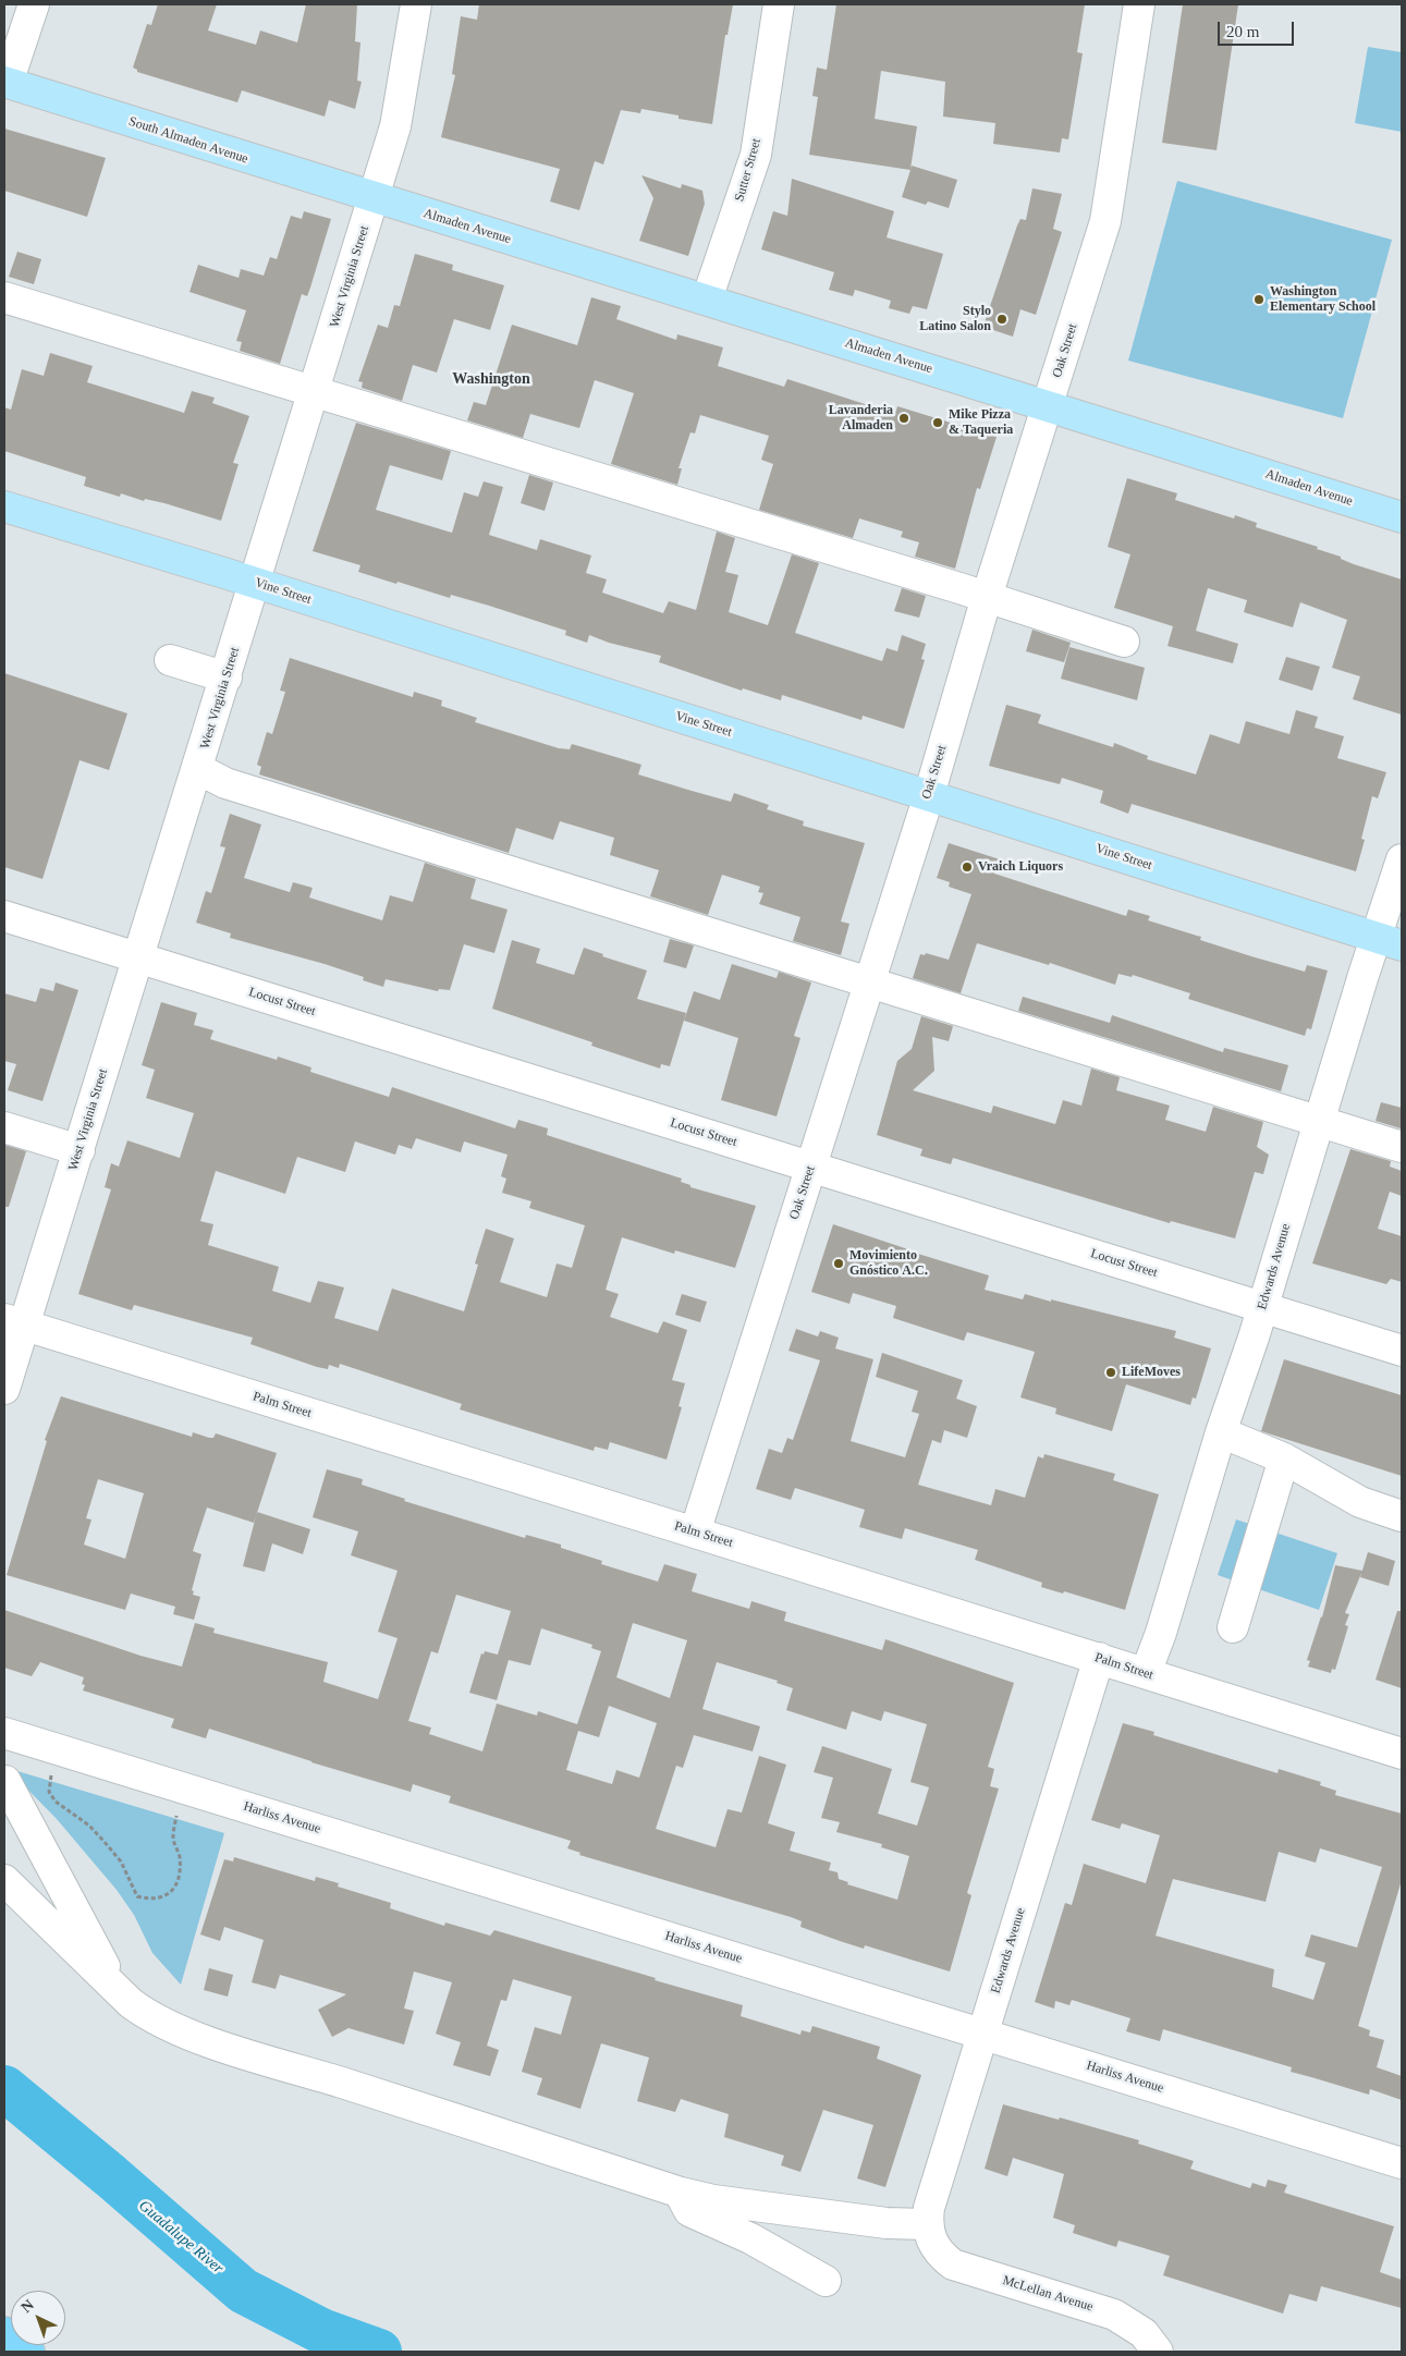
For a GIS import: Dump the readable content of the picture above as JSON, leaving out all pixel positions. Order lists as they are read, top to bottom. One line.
{"streets":{"main road":["South Almaden Avenue","Almaden Avenue","Vine Street"],"street":["Sutter Street","West Virginia Street","Oak Street","Locust Street","Edwards Avenue","Palm Street","Harliss Avenue","McLellan Avenue"]},"crossings":[["South Almaden Avenue","Almaden Avenue"],["South Almaden Avenue","West Virginia Street"],["Sutter Street","Almaden Avenue"],["Almaden Avenue","West Virginia Street"],["Almaden Avenue","Oak Street"],["West Virginia Street","Vine Street"],["West Virginia Street","Locust Street"],["West Virginia Street","Palm Street"],["Oak Street","Vine Street"],["Oak Street","Locust Street"],["Oak Street","Palm Street"],["Vine Street","Edwards Avenue"],["Locust Street","Edwards Avenue"],["Edwards Avenue","Palm Street"],["Edwards Avenue","Harliss Avenue"],["Edwards Avenue","McLellan Avenue"]],"districts":["Washington"],"water":["Guadalupe River"],"places":["Washington Elementary School","Stylo Latino Salon","Lavanderia Almaden","Mike Pizza & Taqueria","Vraich Liquors","Movimiento Gnóstico A.C.","LifeMoves"],"scale_bar":"20 m","north":"top left"}
